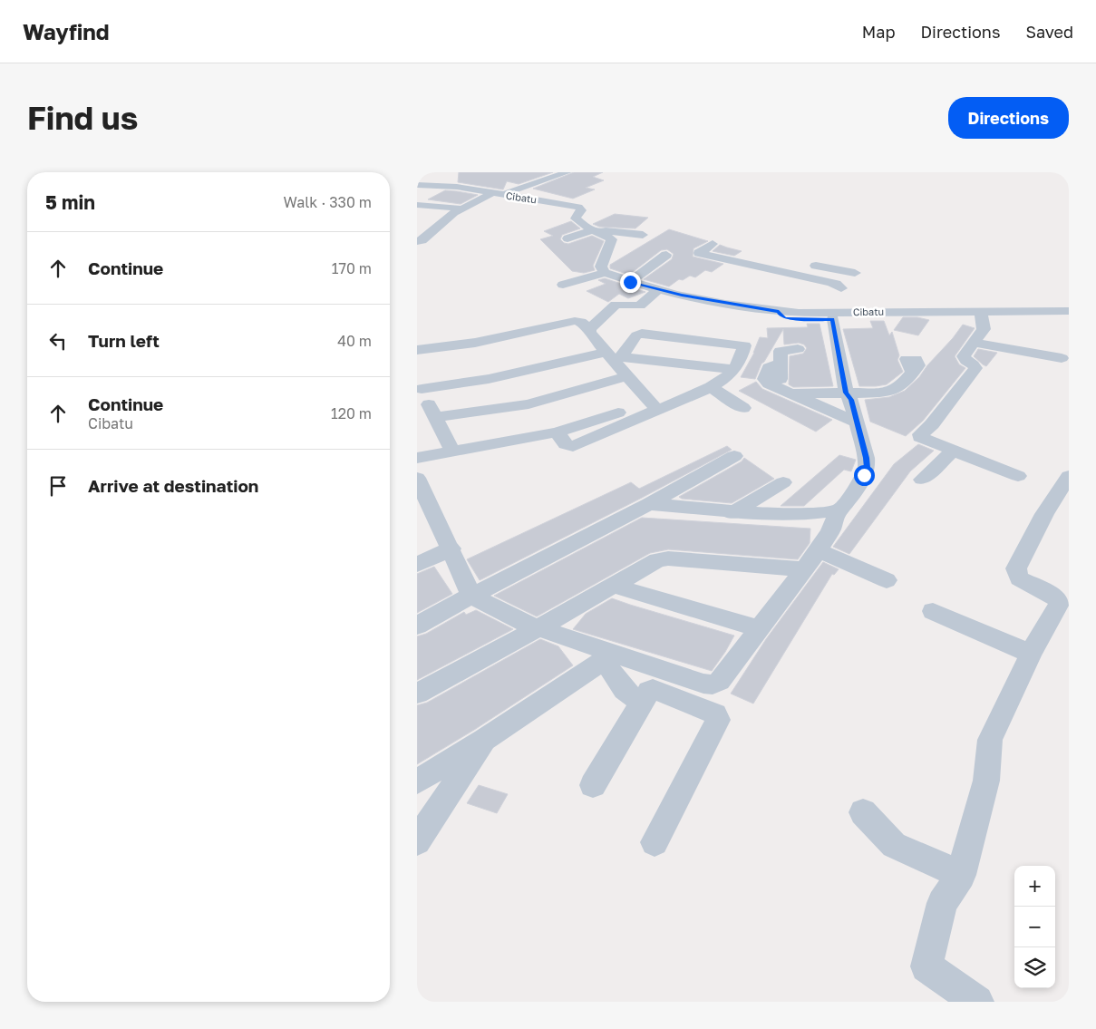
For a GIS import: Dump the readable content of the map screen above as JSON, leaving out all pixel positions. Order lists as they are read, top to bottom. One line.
{"streets":{"street":["Cibatu"]},"page":{"header":"Wayfind","nav":["Map","Directions","Saved"],"buttons":"Directions","title":"Find us","heading":["5 min","Walk · 330 m"],"list":[["Continue","170 m"],["Turn left","40 m"],["Continue","Cibatu","120 m"],"Arrive at destination"],"map_buttons":["+","−"]}}
